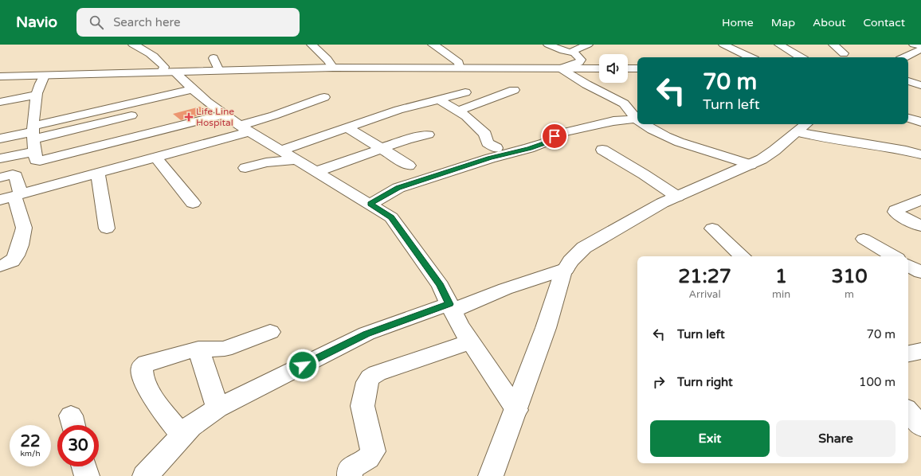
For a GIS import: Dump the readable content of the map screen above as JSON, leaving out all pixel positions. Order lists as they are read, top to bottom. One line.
{"places":{"health":["Life Line Hospital"]},"page":{"header":"Navio","search":"Search here","nav":["Home","Map","About","Contact"],"turn":["70 m","Turn left"],"eta":["21:27","Arrival","1","min","310","m"],"list":[{"name":"Turn left","value":"70 m"},{"name":"Turn right","value":"100 m"}],"buttons":["Exit","Share"],"speed":"22 km/h","limit":"30"}}
